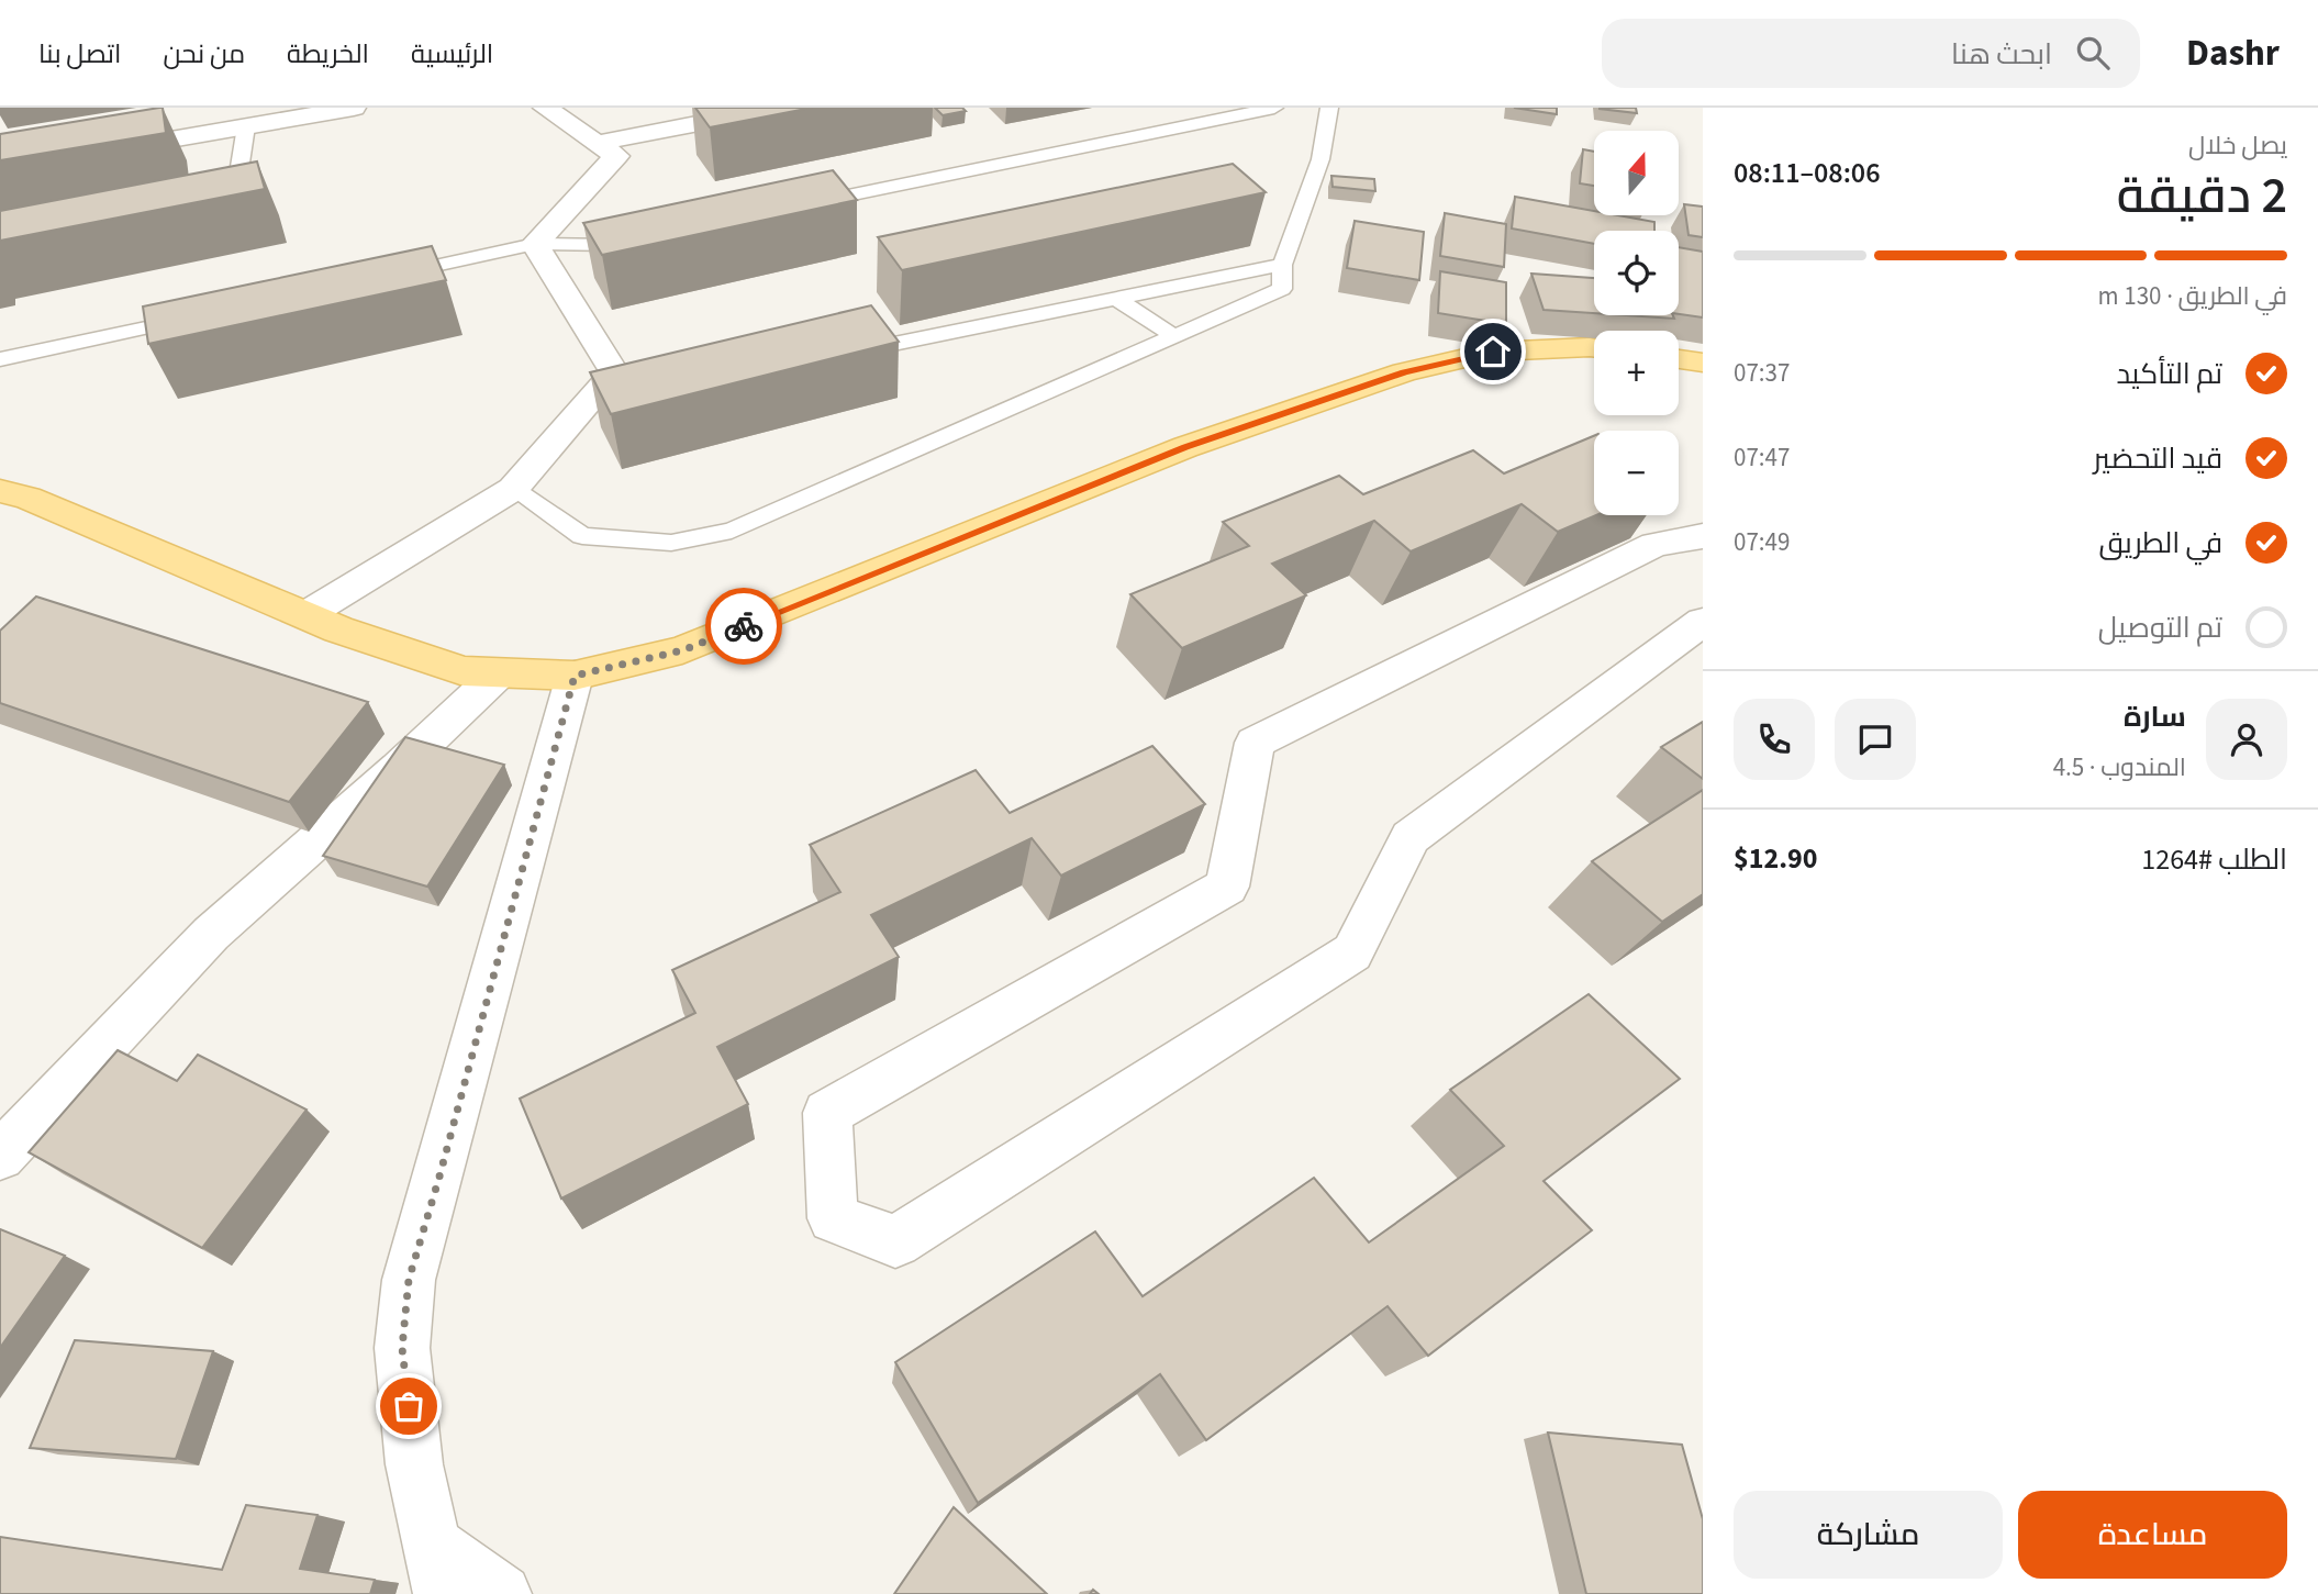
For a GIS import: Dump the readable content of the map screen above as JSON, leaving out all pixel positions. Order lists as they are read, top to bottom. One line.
{"north":"top","page":{"header":"Dashr","search":"ابحث هنا","nav":["الرئيسية","الخريطة","من نحن","اتصل بنا"],"heading":["2 دقيقة","يصل خلال","08:06–08:11"],"panel":["سارة","المندوب · 4.5","الطلب #1264","$12.90"],"map_buttons":["+","−"],"bar":"في الطريق · 130 m","list":[["تم التأكيد","07:37"],["قيد التحضير","07:47"],["في الطريق","07:49"],"تم التوصيل"],"buttons":["مساعدة","مشاركة"]}}
